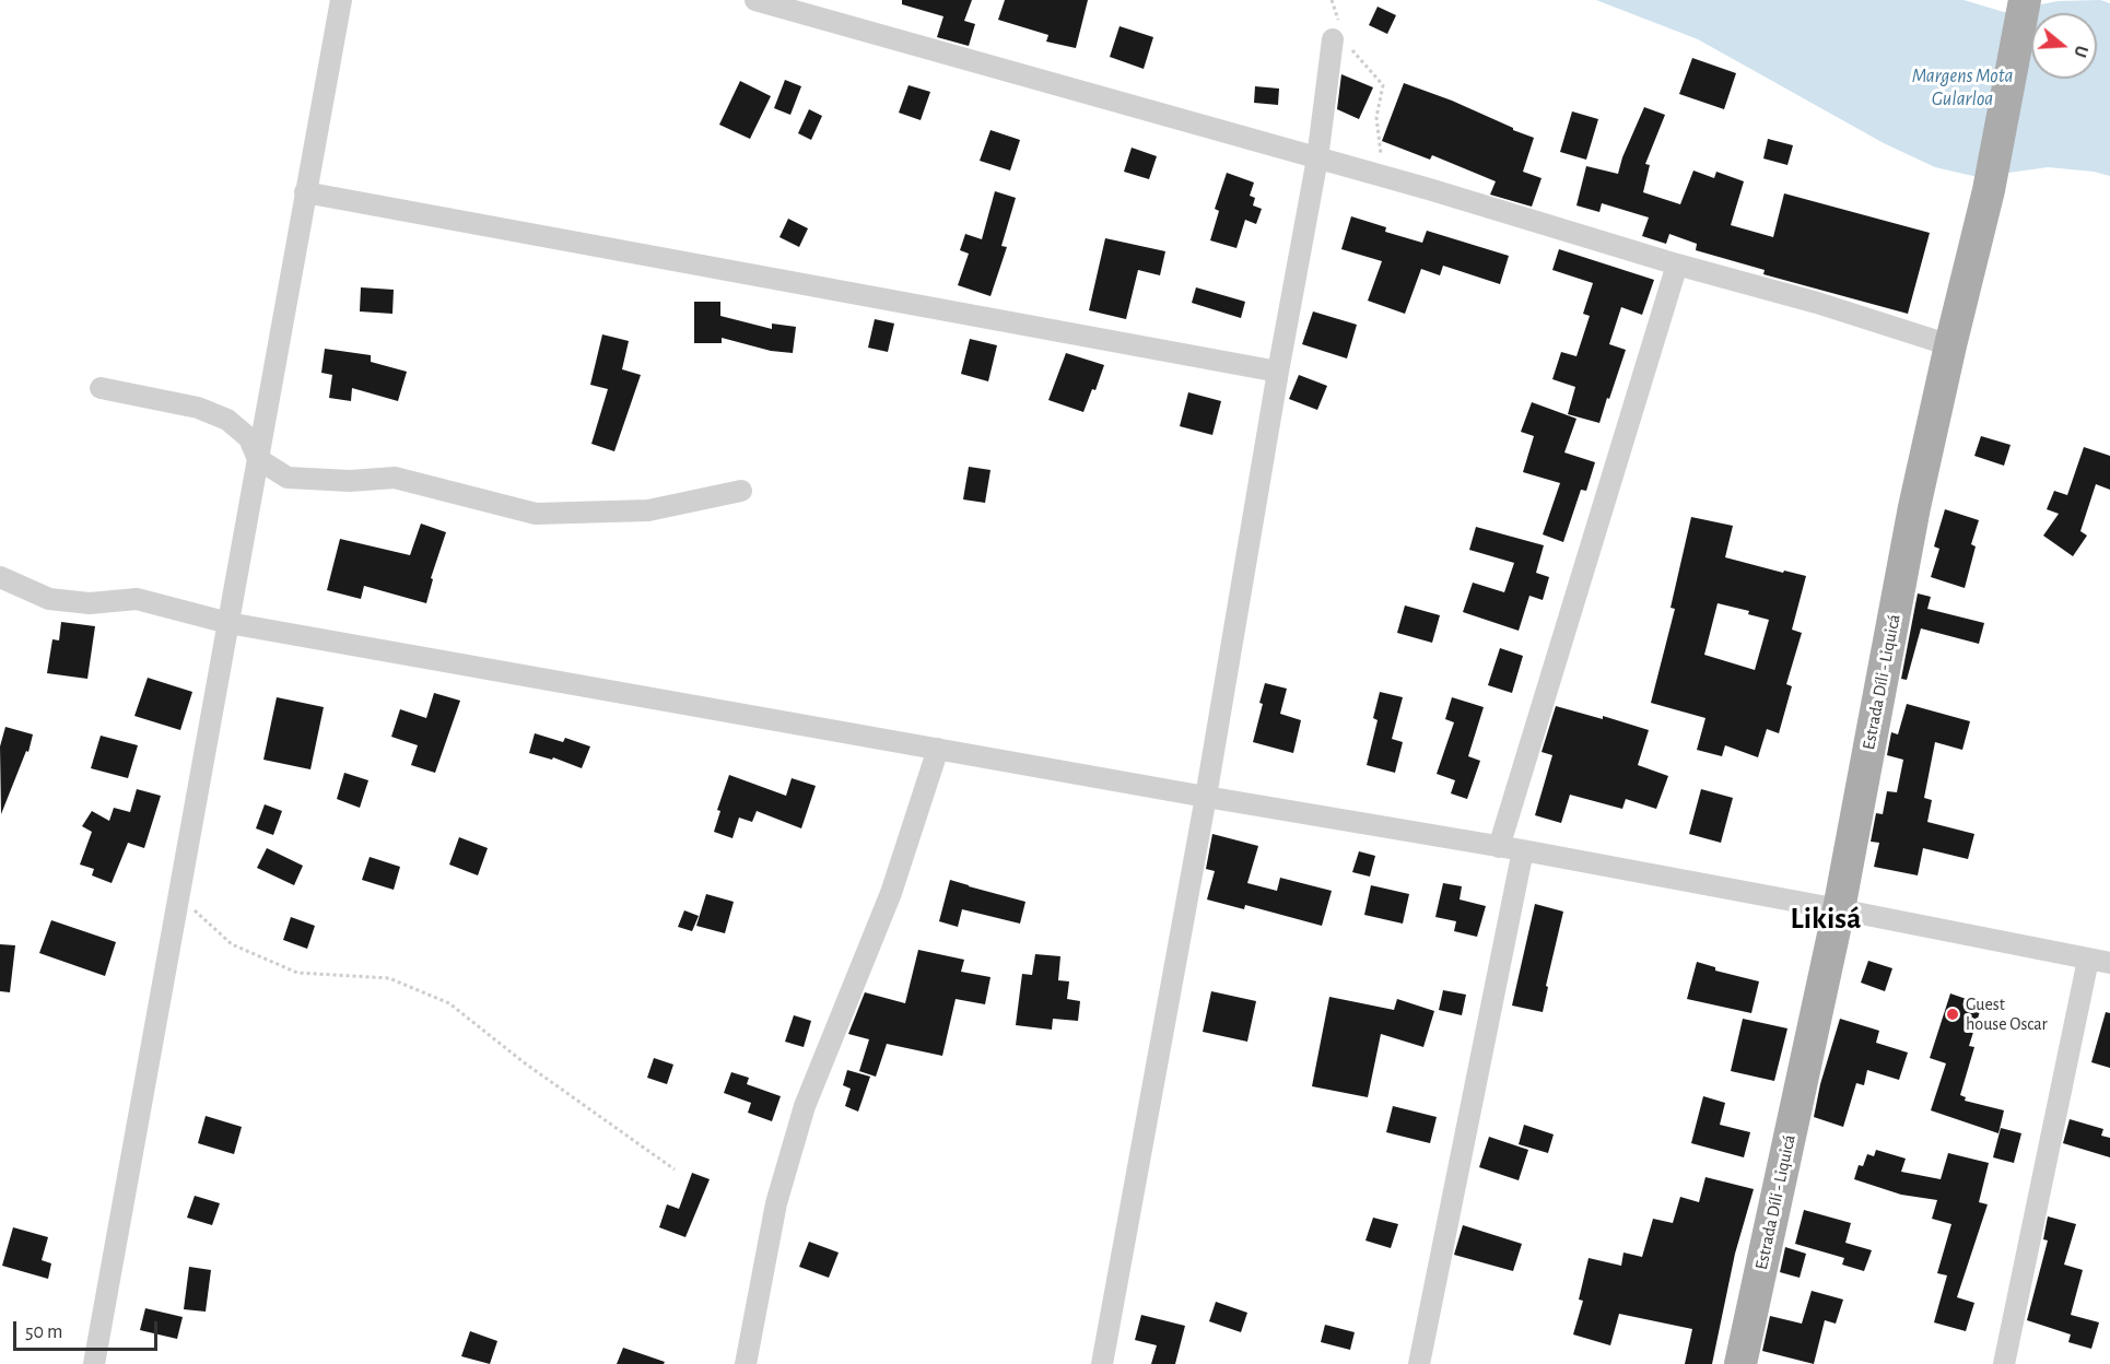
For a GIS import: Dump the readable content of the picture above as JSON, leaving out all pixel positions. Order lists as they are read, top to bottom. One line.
{"streets":{"main road":["Estrada Díli - Liquicá"]},"districts":["Likisá"],"water":["Margens Mota Gularloa"],"places":["Guest house Oscar"],"scale_bar":"50 m","north":"right"}
